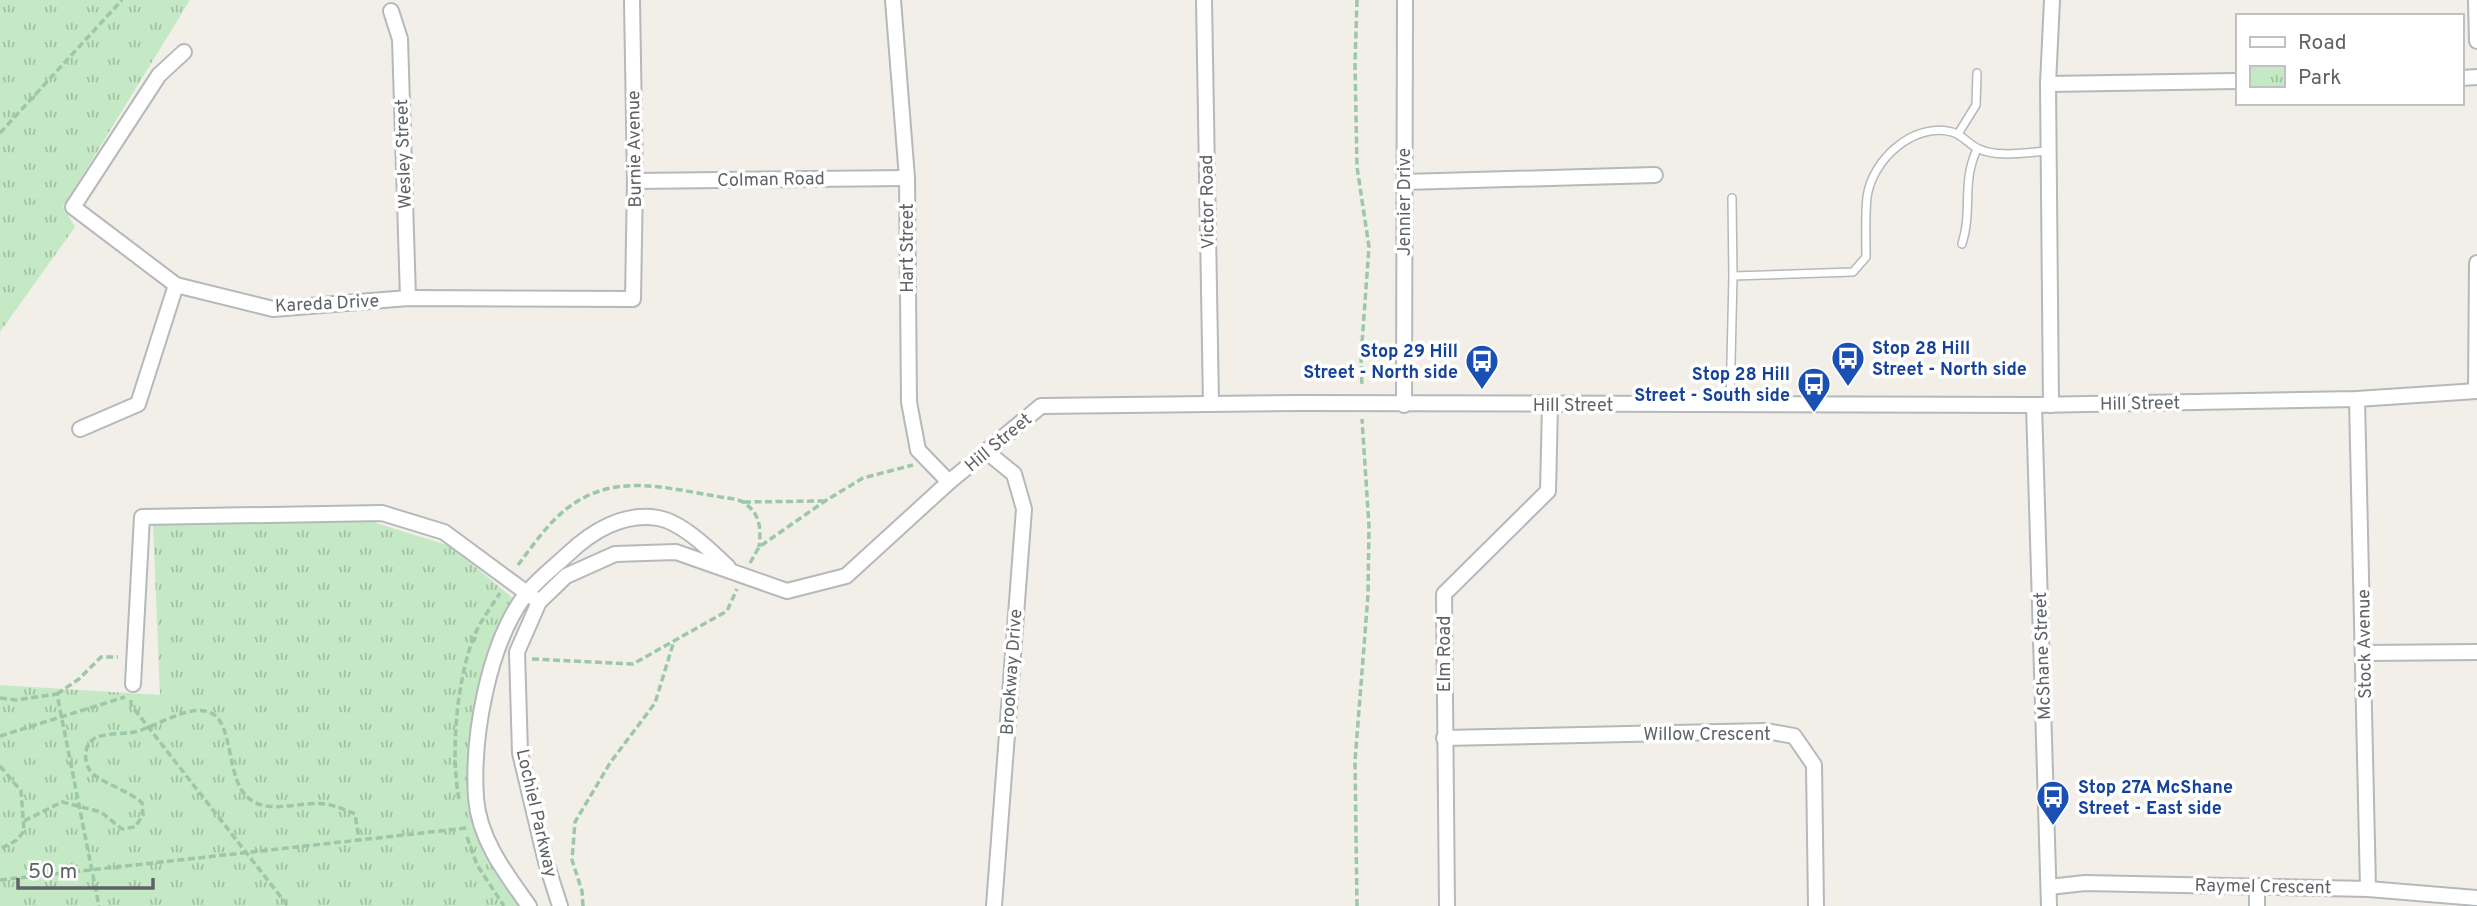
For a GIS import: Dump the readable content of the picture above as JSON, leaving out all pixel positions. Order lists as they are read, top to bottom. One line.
{"streets":{"street":["Burnie Avenue","Wesley Street","Colman Road","Victor Road","Jennier Drive","Hart Street","Kareda Drive","Hill Street","Stock Avenue","Elm Road","McShane Street","Brookway Drive","Willow Crescent","Lochiel Parkway","Raymel Crescent"]},"crossings":[["Burnie Avenue","Colman Road"],["Burnie Avenue","Kareda Drive"],["Wesley Street","Kareda Drive"],["Colman Road","Hart Street"],["Victor Road","Hill Street"],["Jennier Drive","Hill Street"],["Hart Street","Hill Street"],["Hart Street","Lochiel Parkway"],["Hill Street","Stock Avenue"],["Hill Street","Elm Road"],["Hill Street","McShane Street"],["Hill Street","Brookway Drive"],["Hill Street","Lochiel Parkway"],["Stock Avenue","Raymel Crescent"],["Elm Road","Willow Crescent"],["McShane Street","Raymel Crescent"]],"places":{"bus stop":["Stop 28 Hill Street - North side","Stop 29 Hill Street - North side","Stop 28 Hill Street - South side","Stop 27A McShane Street - East side"]},"legend":["Road","Park"],"scale_bar":"50 m"}
